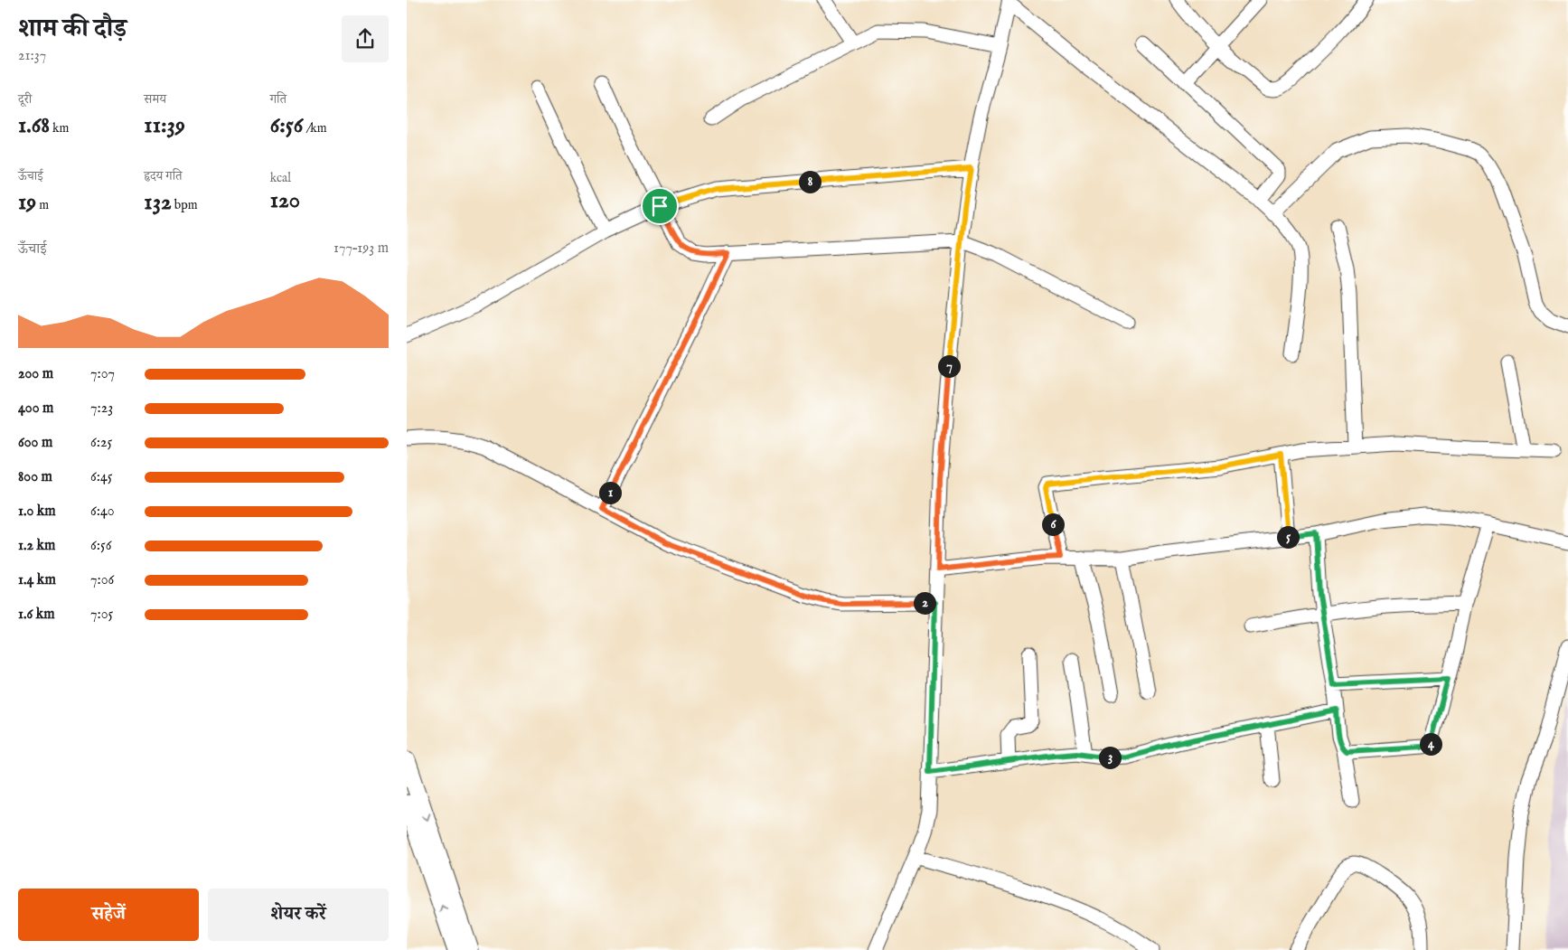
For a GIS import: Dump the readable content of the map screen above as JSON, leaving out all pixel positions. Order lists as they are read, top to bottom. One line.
{"page":{"heading":["शाम की दौड़","21:37"],"stats":[["दूरी","1.68 km"],["समय","11:39"],["गति","6:56 /km"],["ऊँचाई","19 m"],["हृदय गति","132 bpm"],["kcal","120"]],"pins":["8","7","1","6","5","2","4","3"],"chart":["ऊँचाई","177–193 m"],"list":[{"name":"200 m","note":"7:07"},{"name":"400 m","note":"7:23"},{"name":"600 m","note":"6:25"},{"name":"800 m","note":"6:45"},{"name":"1.0 km","note":"6:40"},{"name":"1.2 km","note":"6:56"},{"name":"1.4 km","note":"7:06"},{"name":"1.6 km","note":"7:05"}],"buttons":["सहेजें","शेयर करें"]}}
